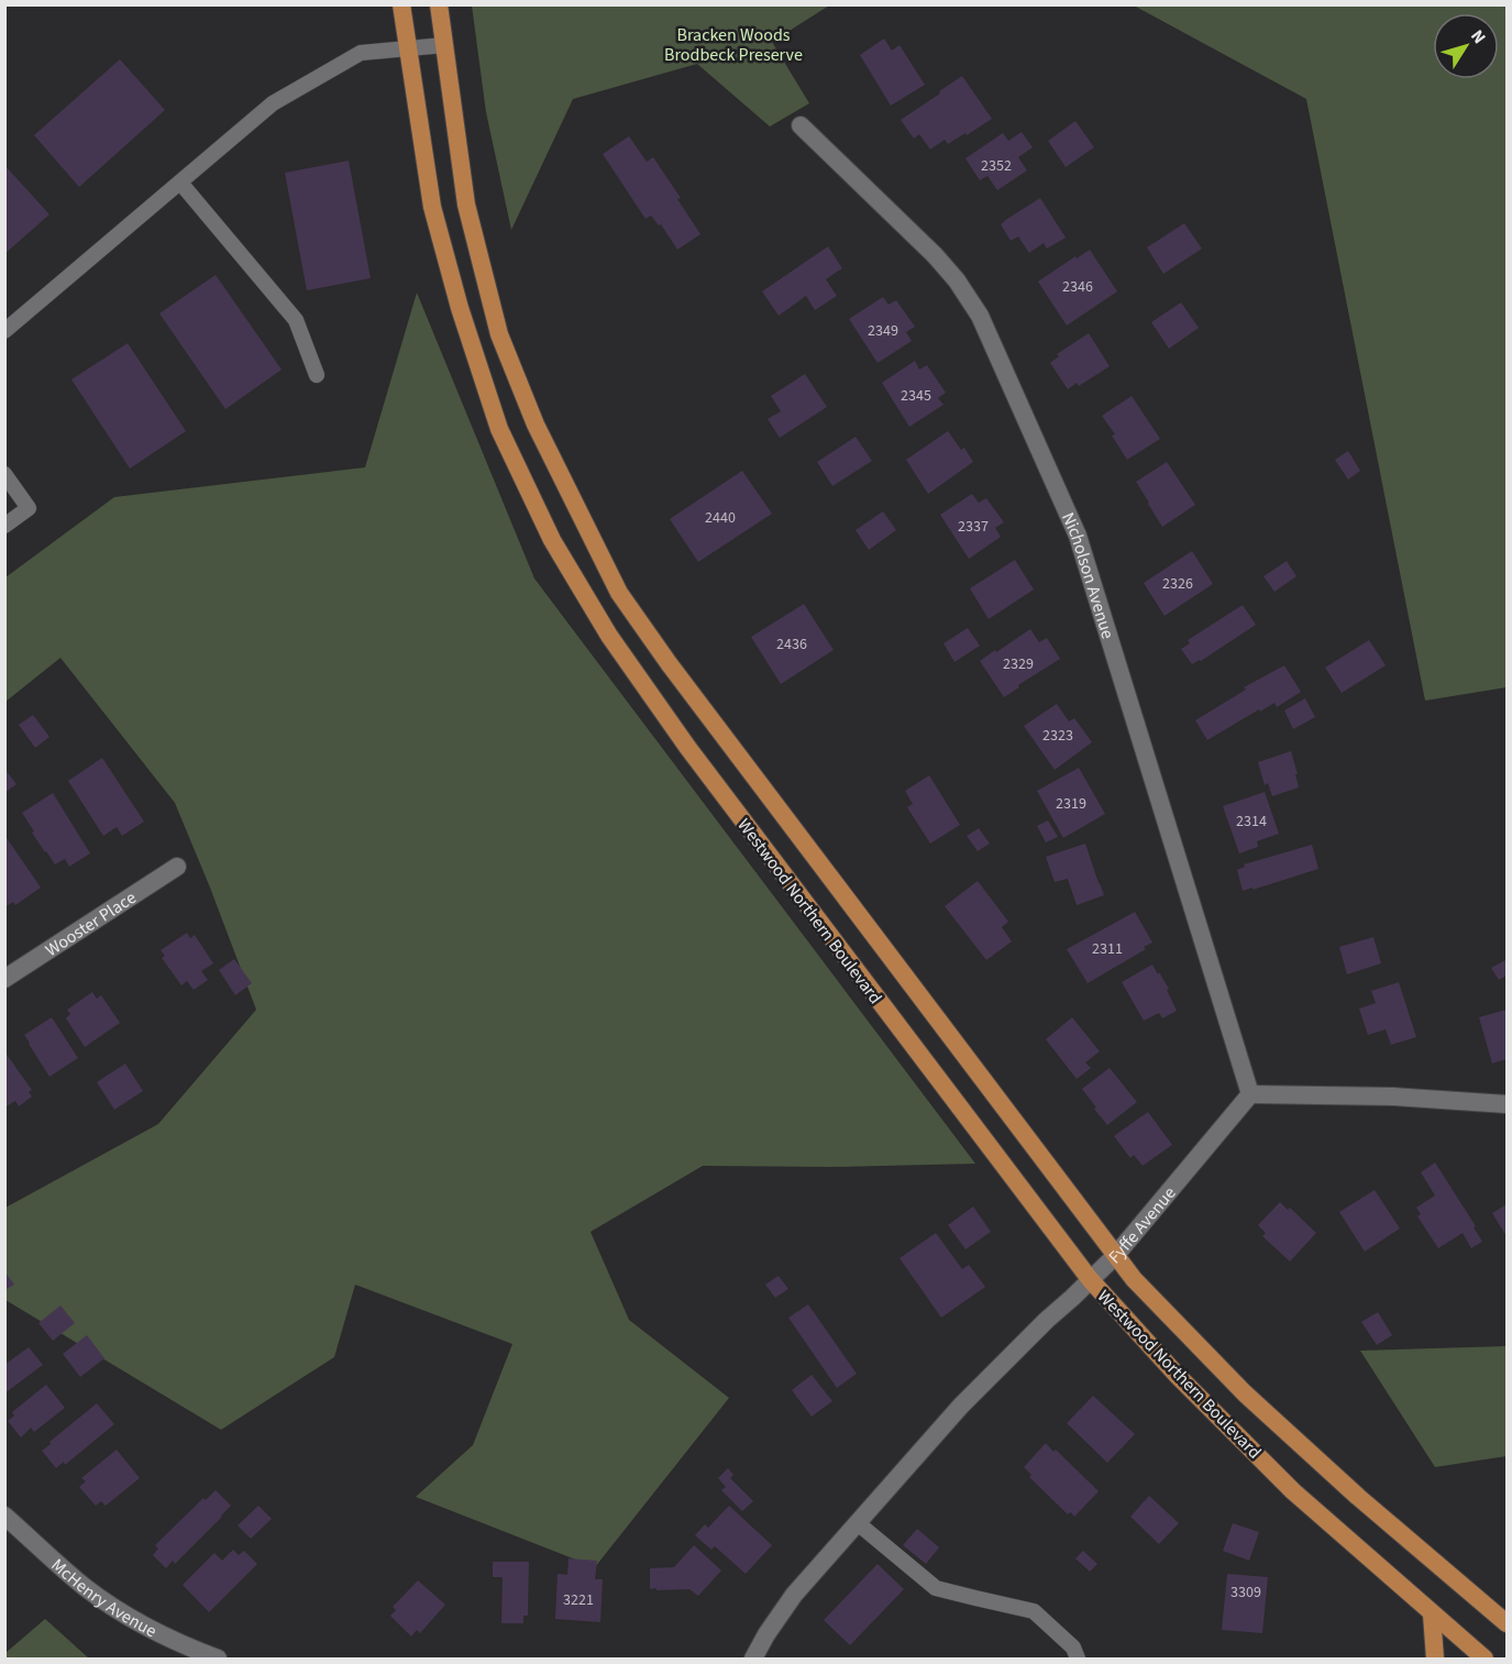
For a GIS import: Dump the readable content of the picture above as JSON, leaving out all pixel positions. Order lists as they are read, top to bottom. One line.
{"streets":{"main road":["Westwood Northern Boulevard"],"street":["Nicholson Avenue","Wooster Place","Fyffe Avenue","McHenry Avenue"]},"crossings":[["Nicholson Avenue","Fyffe Avenue"],["Westwood Northern Boulevard","Fyffe Avenue"]],"parks":["Bracken Woods Brodbeck Preserve"],"house_numbers":["2352","2346","2349","2345","2440","2337","2326","2436","2329","2323","2319","2314","2311","3309","3221"],"north":"top right"}
